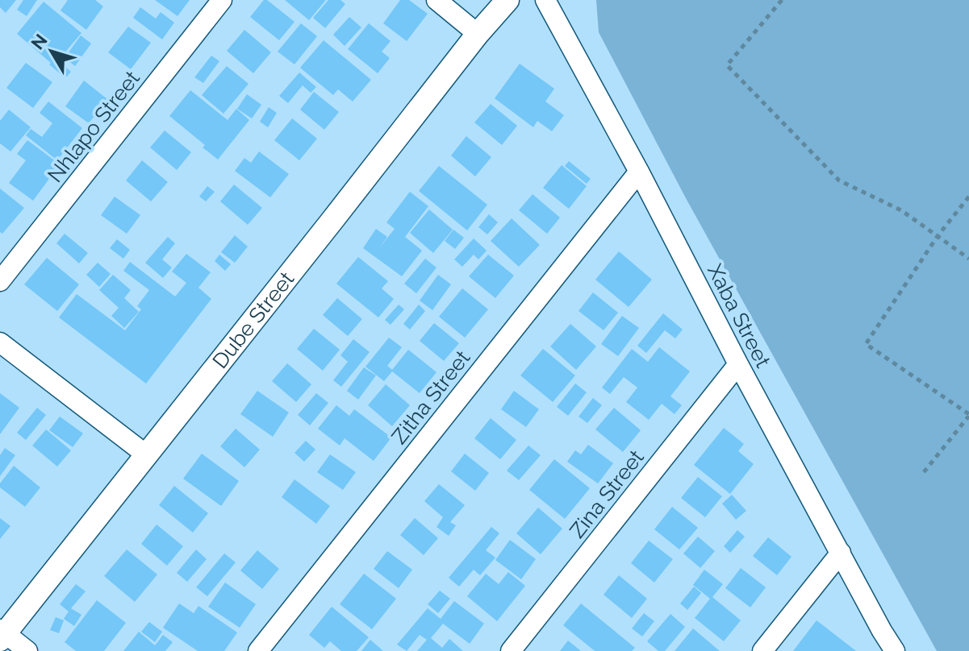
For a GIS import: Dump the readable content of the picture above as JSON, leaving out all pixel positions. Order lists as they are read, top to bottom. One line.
{"streets":{"street":["Nhlapo Street","Xaba Street","Dube Street","Zitha Street","Zina Street"]},"crossings":[["Xaba Street","Zitha Street"],["Xaba Street","Zina Street"]],"north":"top left"}
